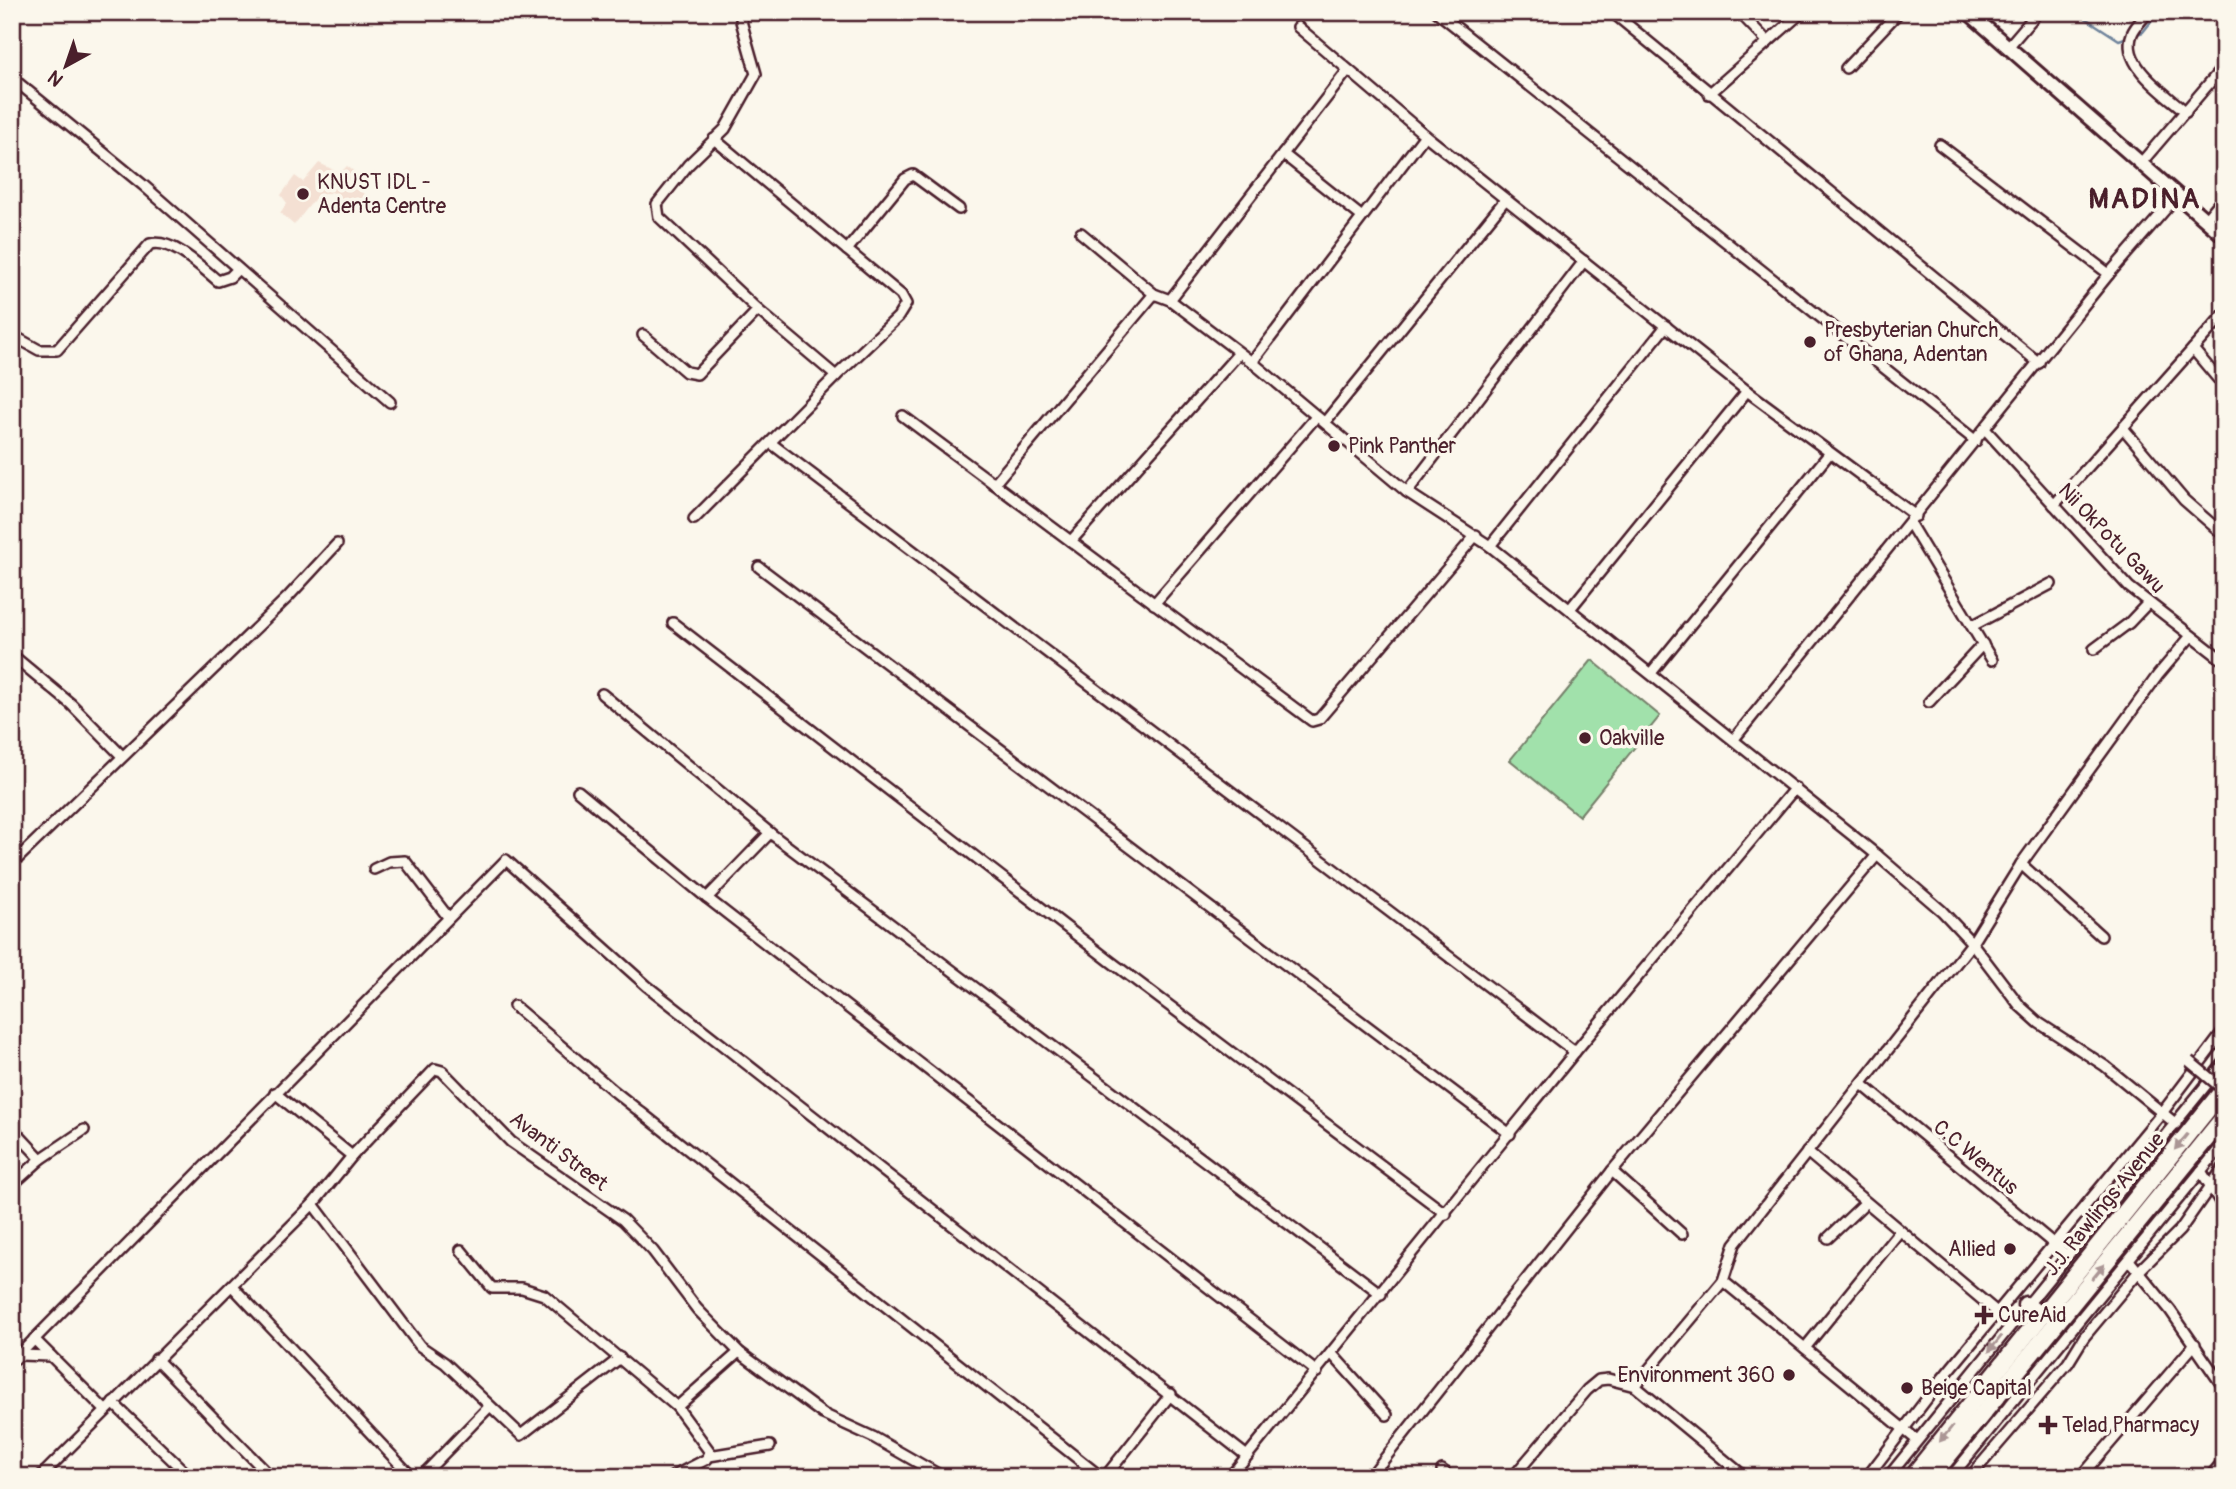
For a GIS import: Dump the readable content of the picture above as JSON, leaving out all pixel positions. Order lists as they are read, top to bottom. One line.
{"streets":{"highway":["J.J. Rawlings Avenue"],"street":["Nii OkPotu Gawu","Avanti Street","C.C Wentus"]},"districts":["MADINA"],"places":{"other":["KNUST IDL - Adenta Centre","Presbyterian Church of Ghana, Adentan","Pink Panther","Oakville","Allied","Environment 360","Beige Capital"],"health":["CureAid","Telad Pharmacy"]},"north":"bottom left"}
